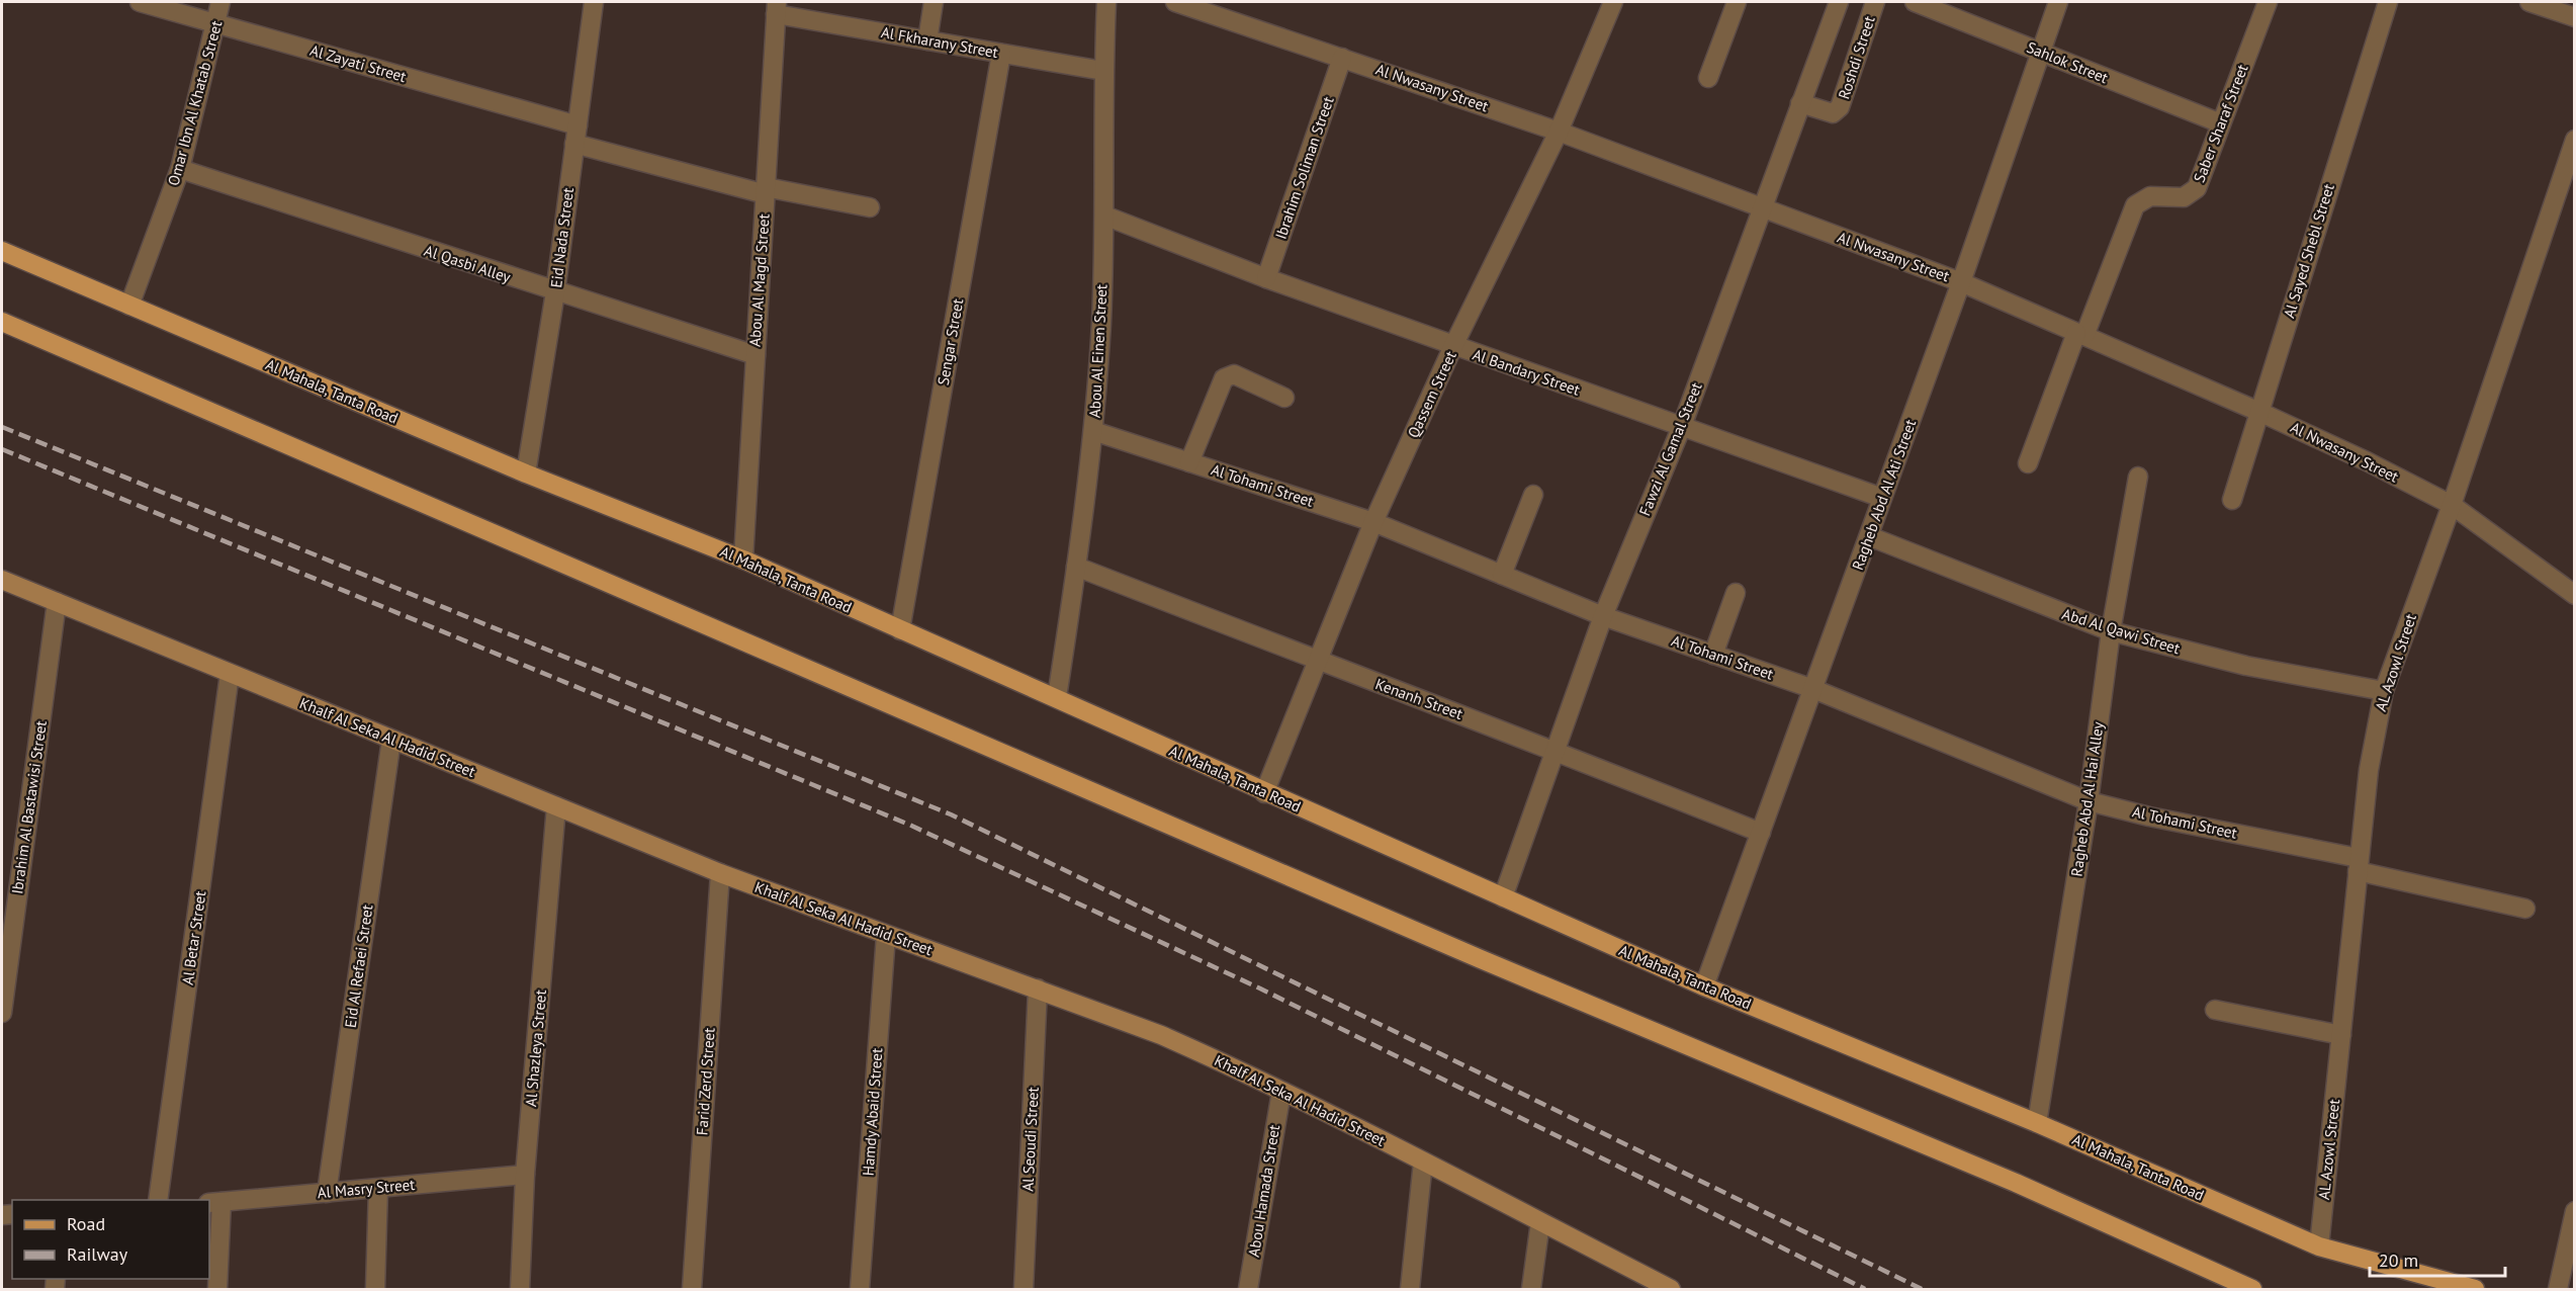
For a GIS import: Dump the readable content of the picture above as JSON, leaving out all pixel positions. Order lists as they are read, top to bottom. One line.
{"streets":{"main road":["Al Mahala, Tanta Road"],"street":["Al Fkharany Street","Roshdi Street","Sahlok Street","Al Zayati Street","Al Nwasany Street","Omar Ibn Al Khatab Street","Saber Sharaf Street","Ibrahim Soliman Street","Eid Nada Street","Al Sayed Shebl Street","Al Qasbi Alley","Abou Al Magd Street","Sengar Street","Abou Al Einen Street","Al Bandary Street","Qassem Street","Fawzi Al Gamal Street","Al Tohami Street","Ragheb Abd Al Ati Street","Abd Al Qawi Street","AL Azowl Street","Kenanh Street","Khalf Al Seka Al Hadid Street","Ragheb Abd Al Hai Alley","Ibrahim Al Bastawisi Street","Al Betar Street","Eid Al Refaei Street","Al Shazleya Street","Farid Zerd Street","Hamdy Abaid Street","Al Seoudi Street","Al Masry Street","Abou Hamada Street"]},"crossings":[["Al Fkharany Street","Abou Al Magd Street"],["Al Fkharany Street","Sengar Street"],["Al Fkharany Street","Abou Al Einen Street"],["Roshdi Street","Fawzi Al Gamal Street"],["Sahlok Street","Saber Sharaf Street"],["Sahlok Street","Ragheb Abd Al Ati Street"],["Al Zayati Street","Omar Ibn Al Khatab Street"],["Al Zayati Street","Eid Nada Street"],["Al Zayati Street","Abou Al Magd Street"],["Al Nwasany Street","Saber Sharaf Street"],["Al Nwasany Street","Ibrahim Soliman Street"],["Al Nwasany Street","Al Sayed Shebl Street"],["Al Nwasany Street","Qassem Street"],["Al Nwasany Street","Fawzi Al Gamal Street"],["Al Nwasany Street","Ragheb Abd Al Ati Street"],["Al Nwasany Street","AL Azowl Street"],["Omar Ibn Al Khatab Street","Al Qasbi Alley"],["Omar Ibn Al Khatab Street","Al Mahala, Tanta Road"],["Ibrahim Soliman Street","Al Bandary Street"],["Eid Nada Street","Al Qasbi Alley"],["Eid Nada Street","Al Mahala, Tanta Road"],["Al Qasbi Alley","Abou Al Magd Street"],["Abou Al Magd Street","Al Mahala, Tanta Road"],["Sengar Street","Al Mahala, Tanta Road"],["Abou Al Einen Street","Al Bandary Street"],["Abou Al Einen Street","Al Mahala, Tanta Road"],["Abou Al Einen Street","Al Tohami Street"],["Abou Al Einen Street","Kenanh Street"],["Al Bandary Street","Qassem Street"],["Al Bandary Street","Fawzi Al Gamal Street"],["Al Bandary Street","Ragheb Abd Al Ati Street"],["Al Mahala, Tanta Road","Qassem Street"],["Al Mahala, Tanta Road","Fawzi Al Gamal Street"],["Al Mahala, Tanta Road","Ragheb Abd Al Ati Street"],["Al Mahala, Tanta Road","AL Azowl Street"],["Al Mahala, Tanta Road","Ragheb Abd Al Hai Alley"],["Qassem Street","Al Tohami Street"],["Qassem Street","Kenanh Street"],["Fawzi Al Gamal Street","Al Tohami Street"],["Fawzi Al Gamal Street","Kenanh Street"],["Al Tohami Street","Ragheb Abd Al Ati Street"],["Al Tohami Street","AL Azowl Street"],["Al Tohami Street","Ragheb Abd Al Hai Alley"],["Ragheb Abd Al Ati Street","Abd Al Qawi Street"],["Ragheb Abd Al Ati Street","Kenanh Street"],["Abd Al Qawi Street","AL Azowl Street"],["Abd Al Qawi Street","Ragheb Abd Al Hai Alley"],["Khalf Al Seka Al Hadid Street","Ibrahim Al Bastawisi Street"],["Khalf Al Seka Al Hadid Street","Al Betar Street"],["Khalf Al Seka Al Hadid Street","Eid Al Refaei Street"],["Khalf Al Seka Al Hadid Street","Al Shazleya Street"],["Khalf Al Seka Al Hadid Street","Farid Zerd Street"],["Khalf Al Seka Al Hadid Street","Hamdy Abaid Street"],["Khalf Al Seka Al Hadid Street","Al Seoudi Street"],["Khalf Al Seka Al Hadid Street","Abou Hamada Street"],["Eid Al Refaei Street","Al Masry Street"],["Al Shazleya Street","Al Masry Street"]],"legend":["Road","Railway"],"scale_bar":"20 m"}
